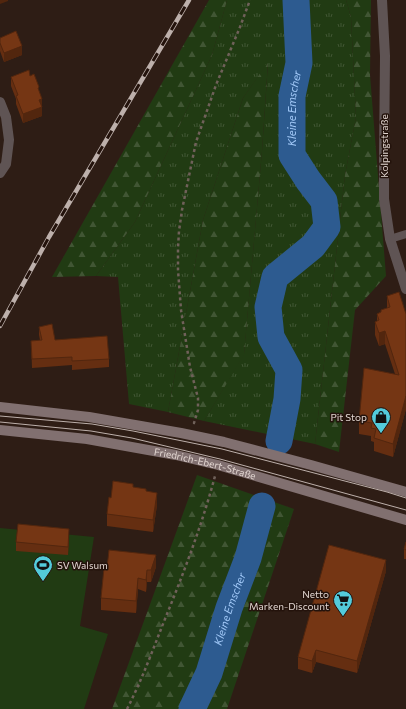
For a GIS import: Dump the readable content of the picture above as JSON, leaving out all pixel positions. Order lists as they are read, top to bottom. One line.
{"streets":{"main road":["Friedrich-Ebert-Straße"],"street":["Kolpingstraße"]},"water":["Kleine Emscher"],"places":{"shop":["Pit Stop"],"sports":["SV Walsum"],"supermarket":["Netto Marken-Discount"]}}
